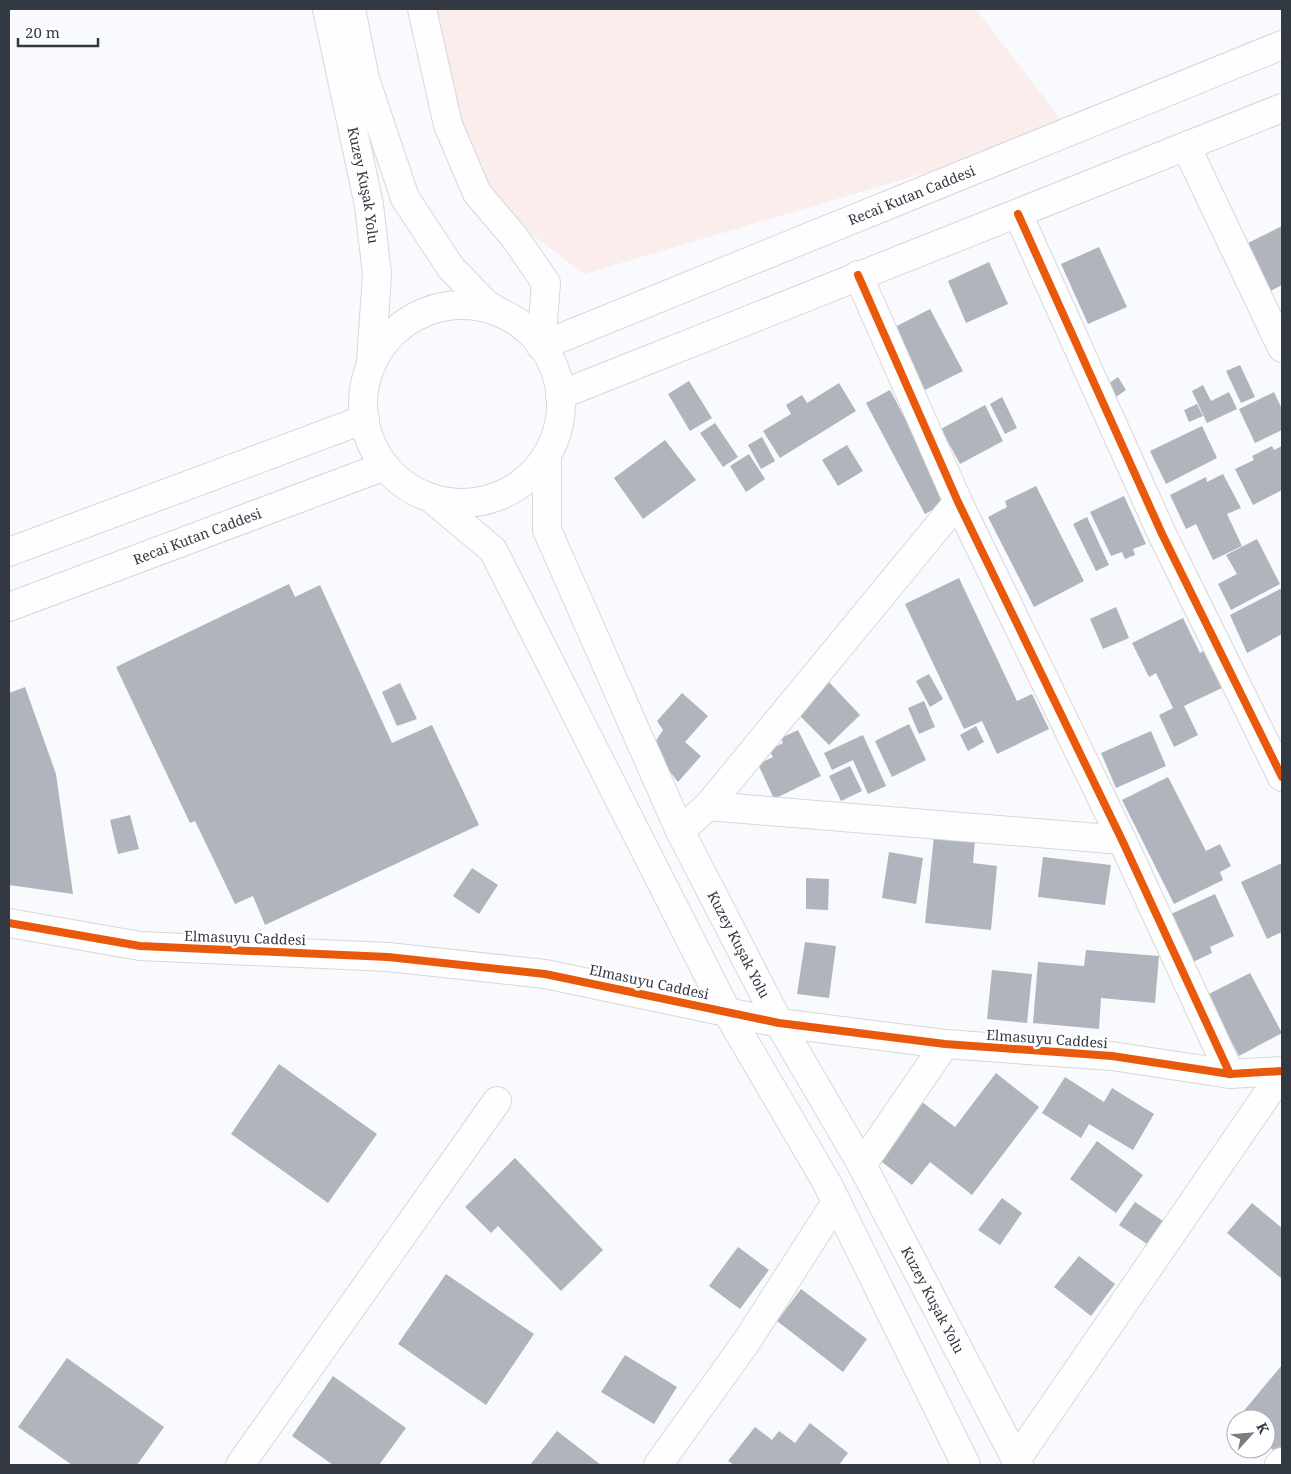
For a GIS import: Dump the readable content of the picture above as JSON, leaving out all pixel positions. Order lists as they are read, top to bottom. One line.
{"streets":{"main road":["Kuzey Kuşak Yolu","Recai Kutan Caddesi","Elmasuyu Caddesi"]},"crossings":[["Kuzey Kuşak Yolu","Recai Kutan Caddesi"],["Kuzey Kuşak Yolu","Elmasuyu Caddesi"]],"scale_bar":"20 m","north":"top right"}
